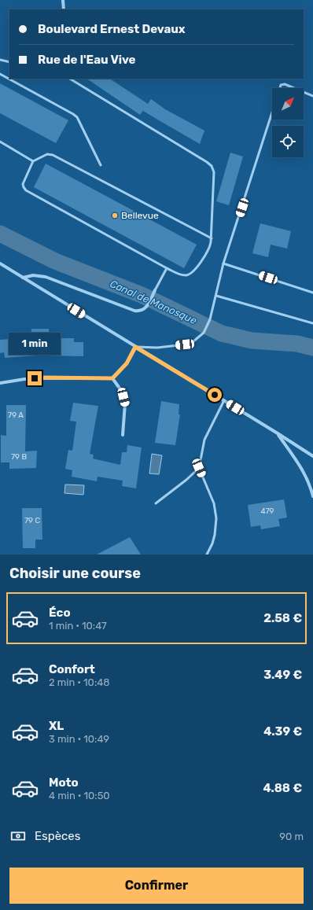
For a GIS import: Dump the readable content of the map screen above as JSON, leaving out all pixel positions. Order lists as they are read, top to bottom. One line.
{"water":["Canal de Manosque"],"places":["Bellevue"],"house_numbers":["79 A","79 B","479","79 C"],"north":"top right","page":{"banner":["Boulevard Ernest Devaux","Rue de l'Eau Vive"],"bubble":"1 min","heading":"Choisir une course","list":[{"name":"Éco","note":"1 min · 10:47","value":"2.58 €"},{"name":"Confort","note":"2 min · 10:48","value":"3.49 €"},{"name":"XL","note":"3 min · 10:49","value":"4.39 €"},{"name":"Moto","note":"4 min · 10:50","value":"4.88 €"}],"pay":["Espèces","90 m"],"buttons":"Confirmer"}}
